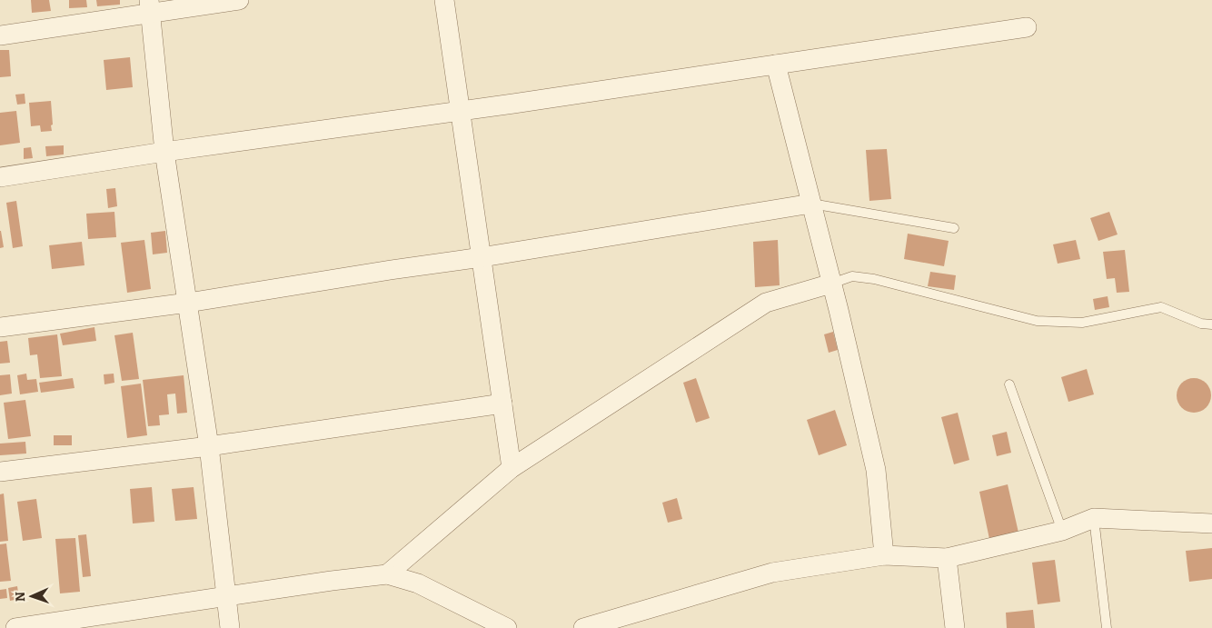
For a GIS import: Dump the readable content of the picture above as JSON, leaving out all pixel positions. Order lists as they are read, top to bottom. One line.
{"north":"left"}
